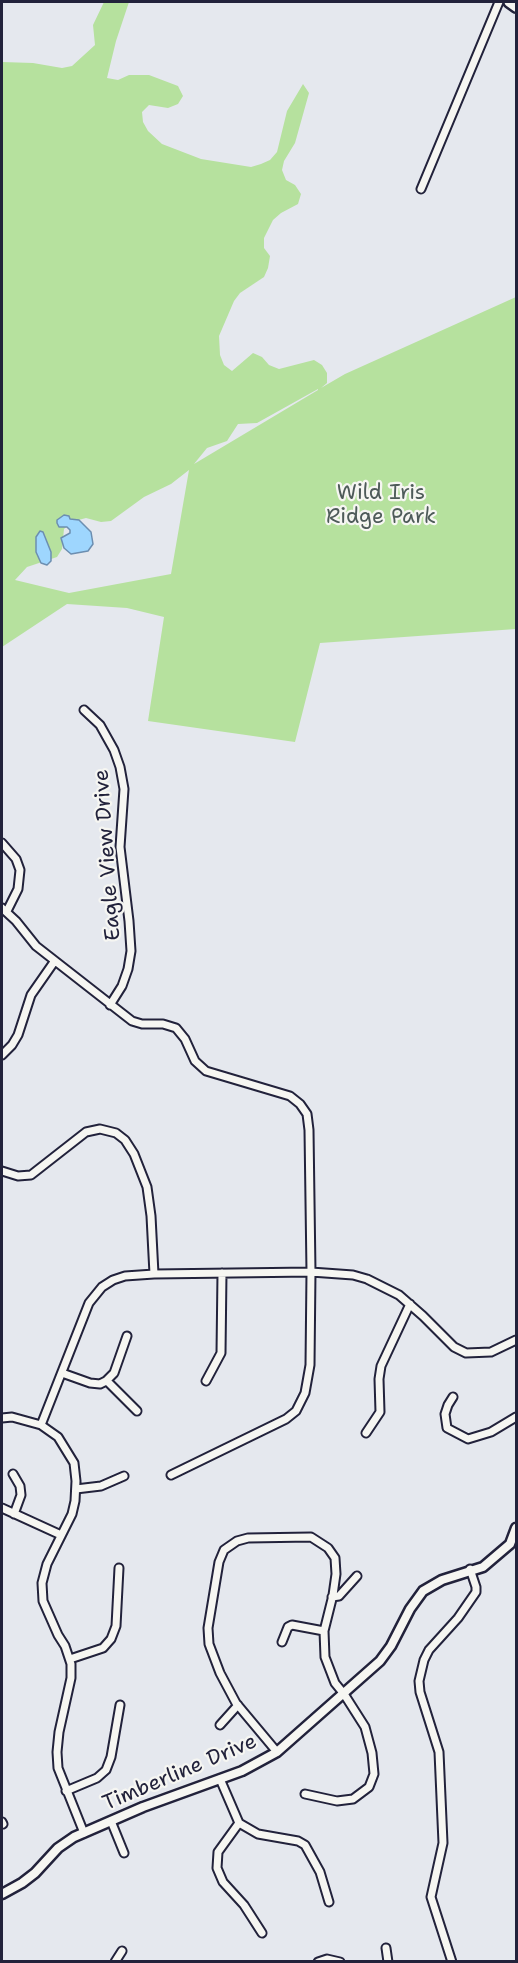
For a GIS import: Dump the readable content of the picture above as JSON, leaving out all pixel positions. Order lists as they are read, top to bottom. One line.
{"streets":{"street":["Eagle View Drive","Timberline Drive"]},"parks":["Wild Iris Ridge Park"]}
